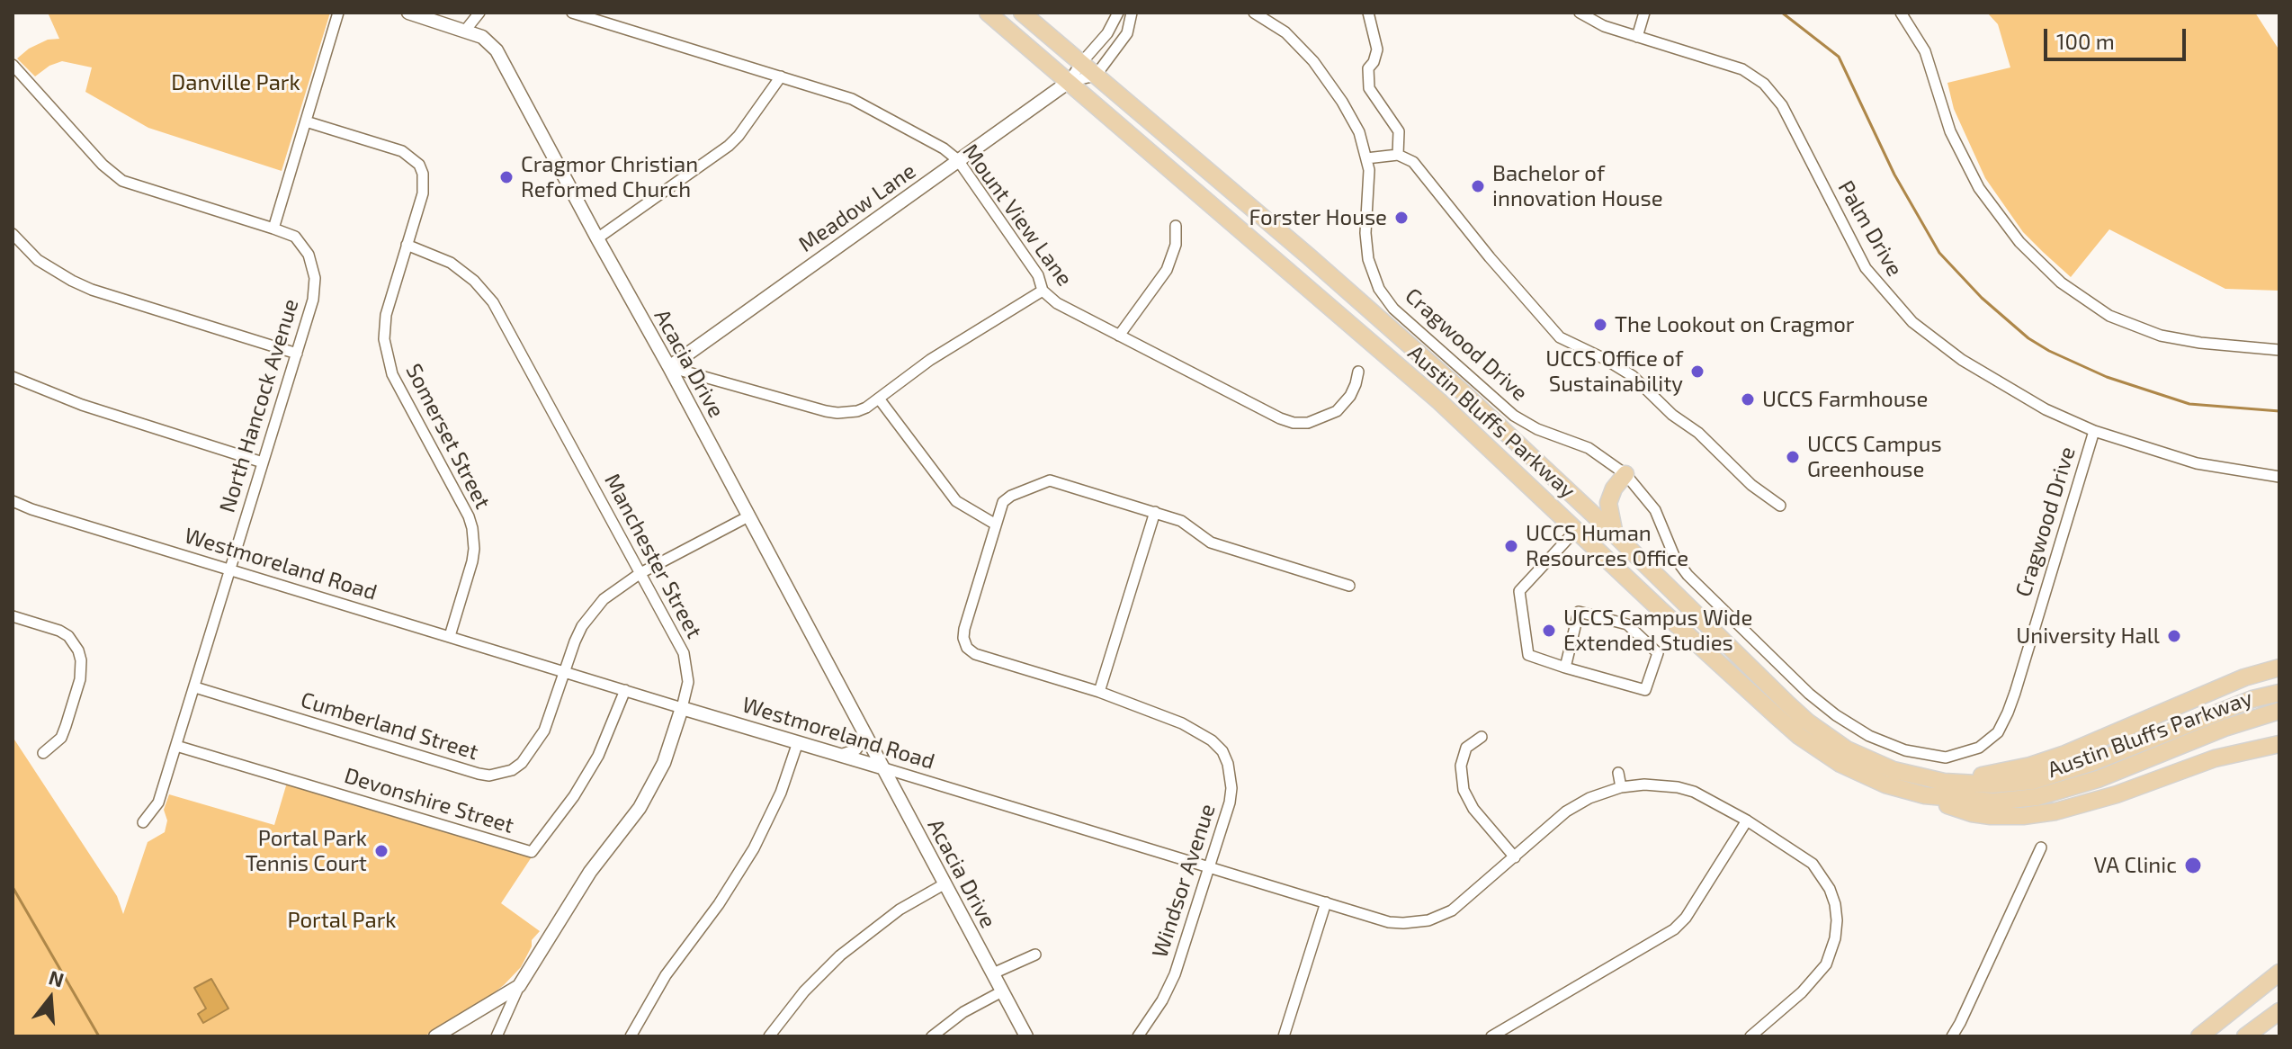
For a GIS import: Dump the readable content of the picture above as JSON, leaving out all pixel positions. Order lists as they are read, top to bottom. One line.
{"streets":{"main road":["Austin Bluffs Parkway"],"street":["Meadow Lane","Mount View Lane","Palm Drive","Cragwood Drive","Acacia Drive","North Hancock Avenue","Somerset Street","Manchester Street","Westmoreland Road","Cumberland Street","Devonshire Street","Windsor Avenue"]},"crossings":[["Meadow Lane","Mount View Lane"],["Meadow Lane","Acacia Drive"],["Meadow Lane","Austin Bluffs Parkway"],["Palm Drive","Cragwood Drive"],["Acacia Drive","Westmoreland Road"],["Acacia Drive","Cumberland Street"],["North Hancock Avenue","Westmoreland Road"],["North Hancock Avenue","Cumberland Street"],["North Hancock Avenue","Devonshire Street"],["Somerset Street","Manchester Street"],["Somerset Street","Westmoreland Road"],["Manchester Street","Westmoreland Road"],["Manchester Street","Cumberland Street"],["Westmoreland Road","Cumberland Street"],["Westmoreland Road","Devonshire Street"],["Westmoreland Road","Windsor Avenue"]],"parks":["Danville Park","Portal Park"],"places":["Cragmor Christian Reformed Church","Bachelor of innovation House","Forster House","The Lookout on Cragmor","UCCS Office of Sustainability","UCCS Farmhouse","UCCS Campus Greenhouse","UCCS Human Resources Office","UCCS Campus Wide Extended Studies","University Hall","Portal Park Tennis Court","VA Clinic"],"scale_bar":"100 m","north":"top"}
